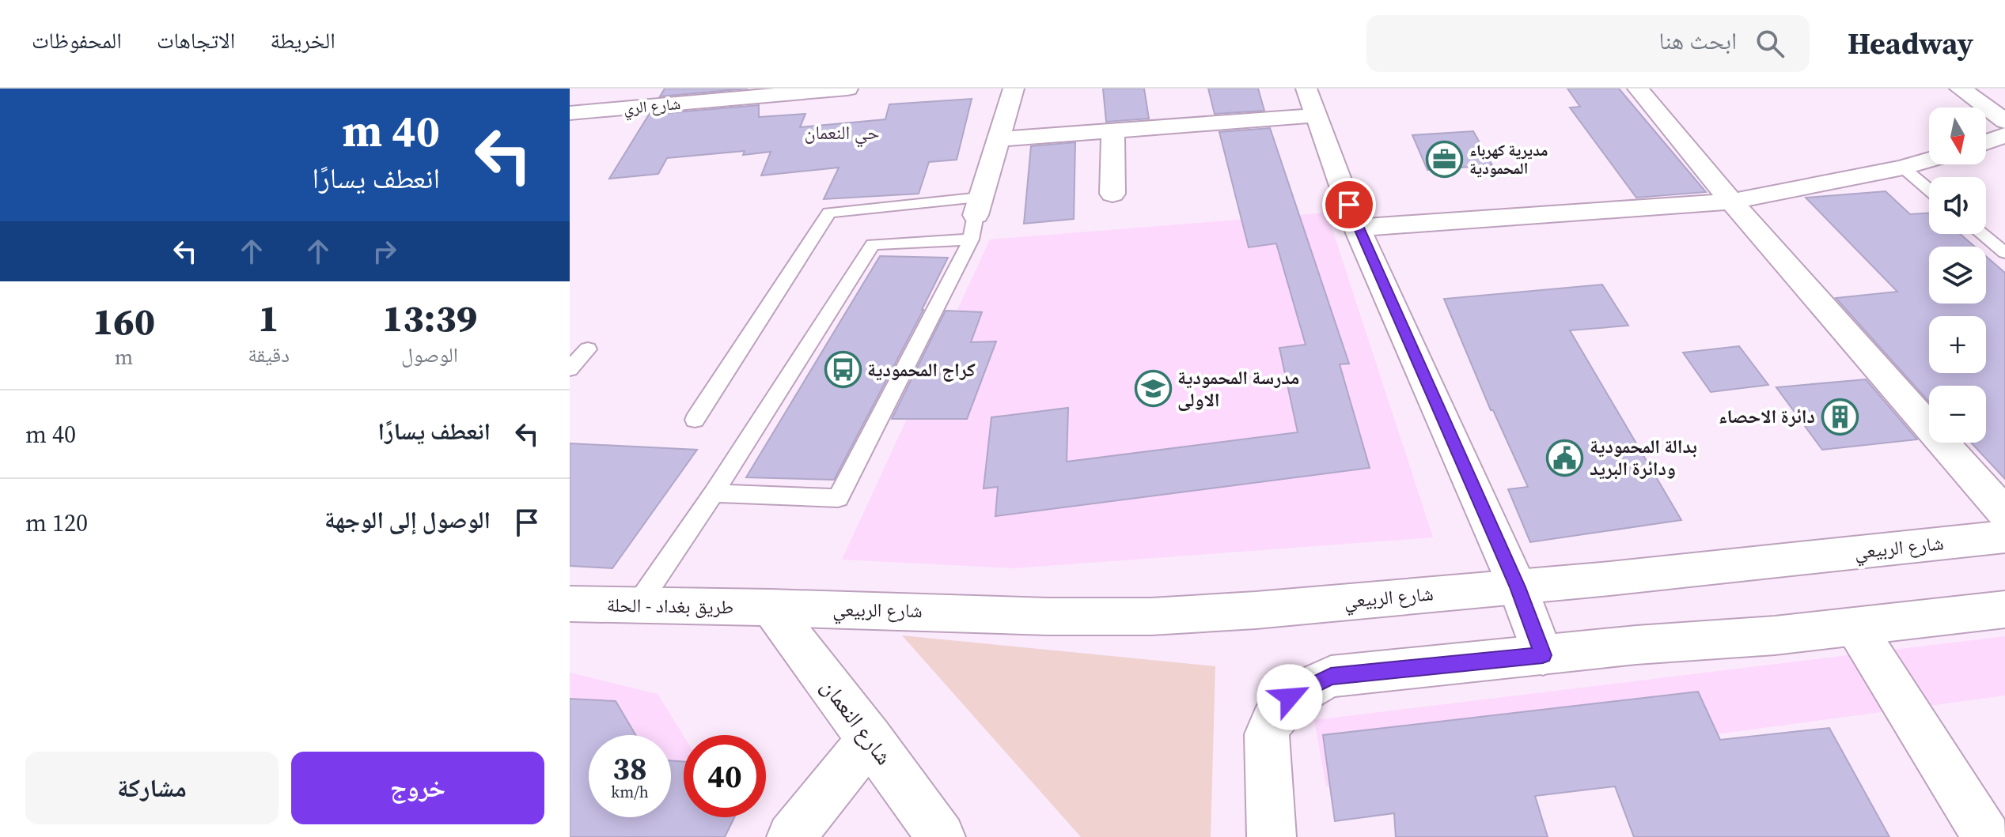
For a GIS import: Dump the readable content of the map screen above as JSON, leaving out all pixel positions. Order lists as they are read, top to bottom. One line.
{"streets":{"street":["شارع الري","شارع الربيعي","طريق بغداد - الحلة","شارع النعمان"]},"crossings":[["شارع الربيعي","طريق بغداد - الحلة"],["شارع الربيعي","شارع النعمان"],["طريق بغداد - الحلة","شارع النعمان"]],"districts":["حي النعمان"],"places":{"office":["مديرية كهرباء المحمودية"],"bus stop":["كراج المحمودية"],"school or university":["مدرسة المحمودية الاولى"],"building":["دائرة الاحصاء"],"public building":["بدالة المحمودية ودائرة البريد"]},"north":"bottom","page":{"header":"Headway","search":"ابحث هنا","nav":["الخريطة","الاتجاهات","المحفوظات"],"turn":["40 m","انعطف يسارًا"],"map_buttons":["+","−"],"eta":["13:39","الوصول","1","دقيقة","160","m"],"list":[{"name":"انعطف يسارًا","value":"40 m"},{"name":"الوصول إلى الوجهة","value":"120 m"}],"speed":"38 km/h","limit":"40","buttons":["خروج","مشاركة"]}}
